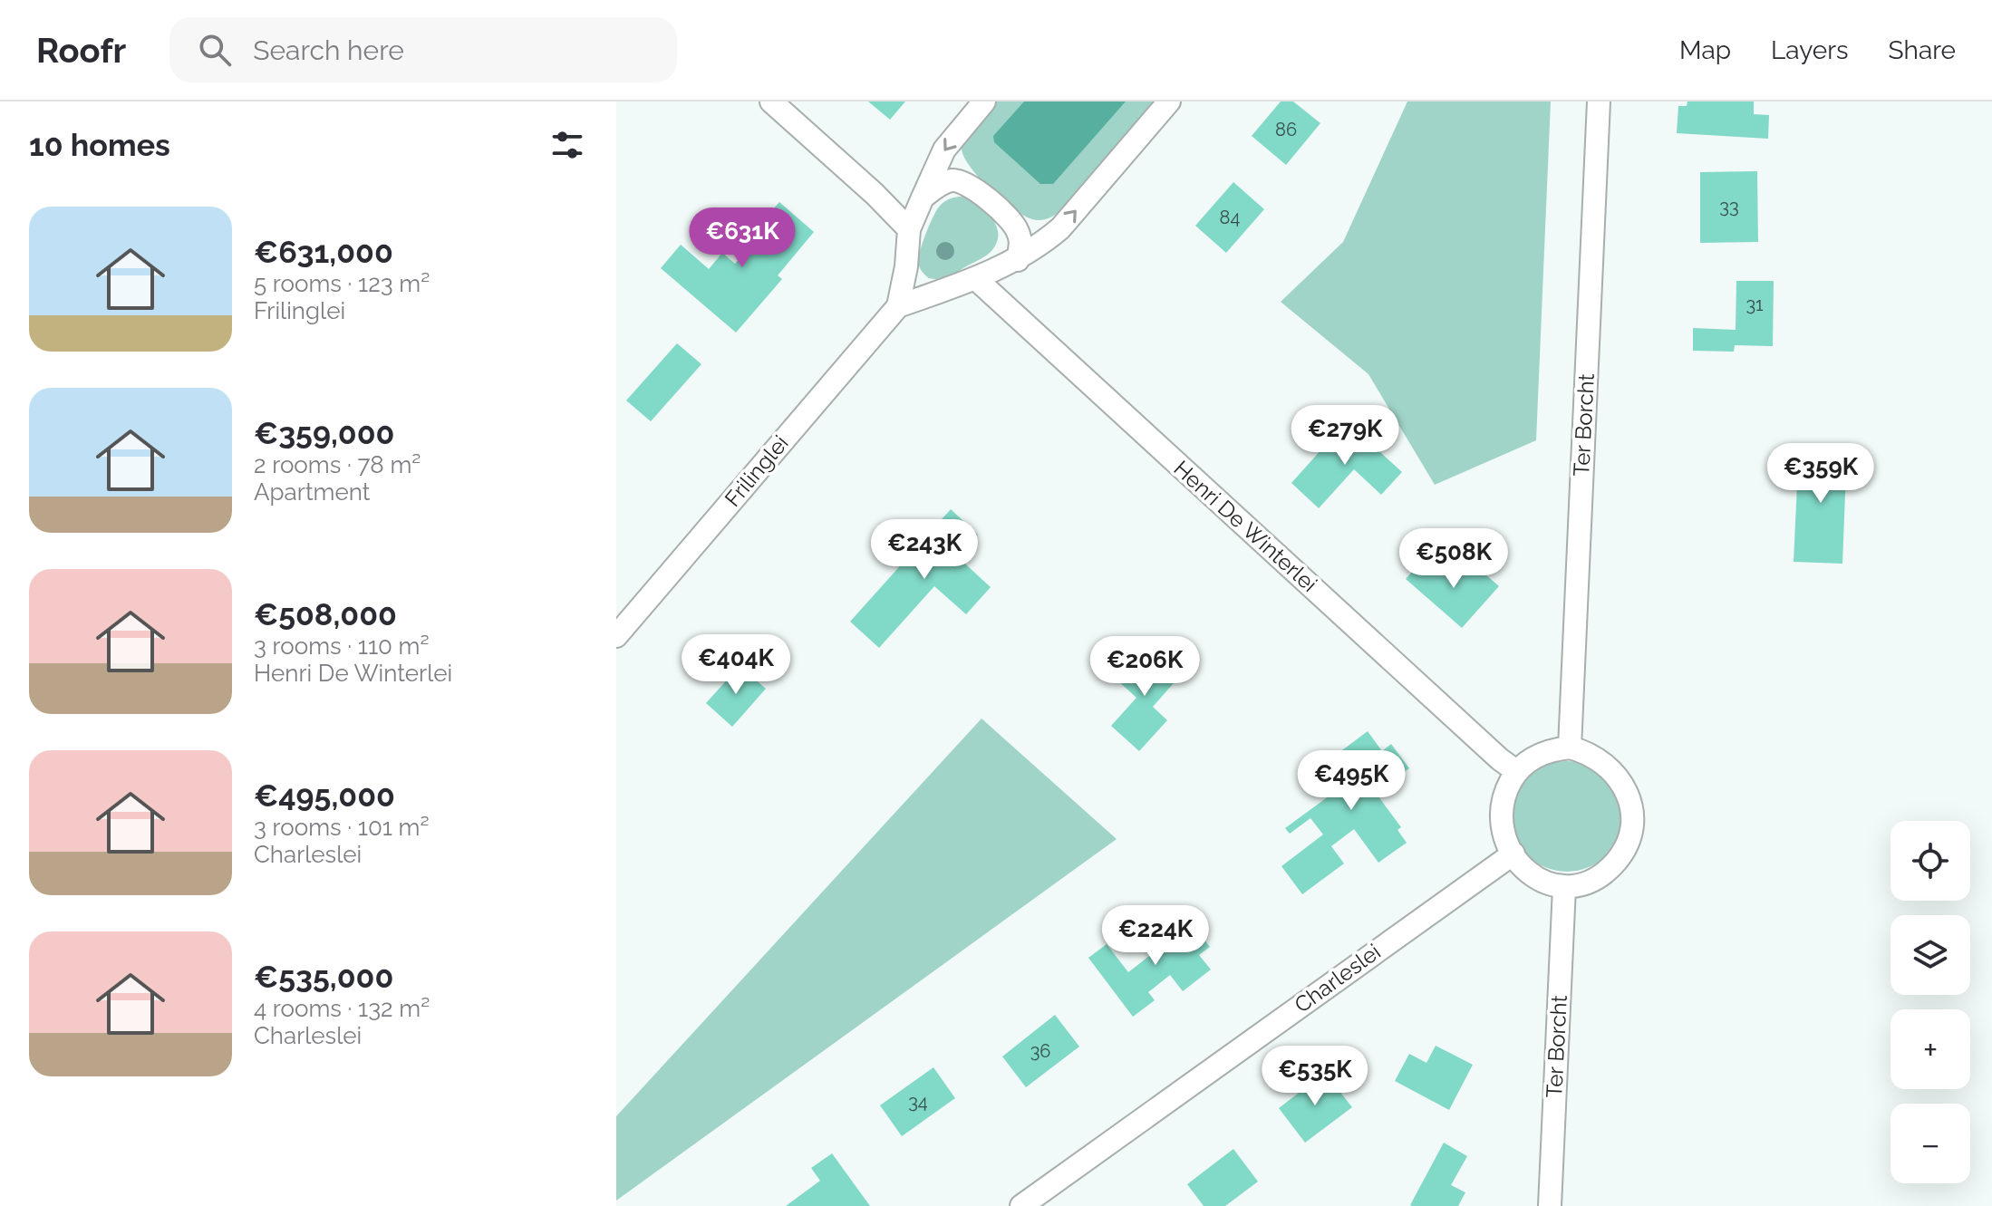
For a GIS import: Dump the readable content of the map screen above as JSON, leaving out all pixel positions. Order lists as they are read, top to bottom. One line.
{"streets":{"street":["Ter Borcht","Frilinglei","Henri De Winterlei","Charleslei"]},"crossings":[["Ter Borcht","Henri De Winterlei"],["Ter Borcht","Charleslei"],["Henri De Winterlei","Charleslei"]],"house_numbers":["86","33","84","31","36","34"],"page":{"header":"Roofr","search":"Search here","nav":["Map","Layers","Share"],"heading":"10 homes","list":[{"name":"€631,000","note":"5 rooms · 123 m² · Frilinglei"},{"name":"€359,000","note":"2 rooms · 78 m² · Apartment"},{"name":"€508,000","note":"3 rooms · 110 m² · Henri De Winterlei"},{"name":"€495,000","note":"3 rooms · 101 m² · Charleslei"},{"name":"€535,000","note":"4 rooms · 132 m² · Charleslei"}],"price":["€631K","€279K","€359K","€243K","€508K","€404K","€206K","€495K","€224K","€535K"],"map_buttons":["+","−"]}}
